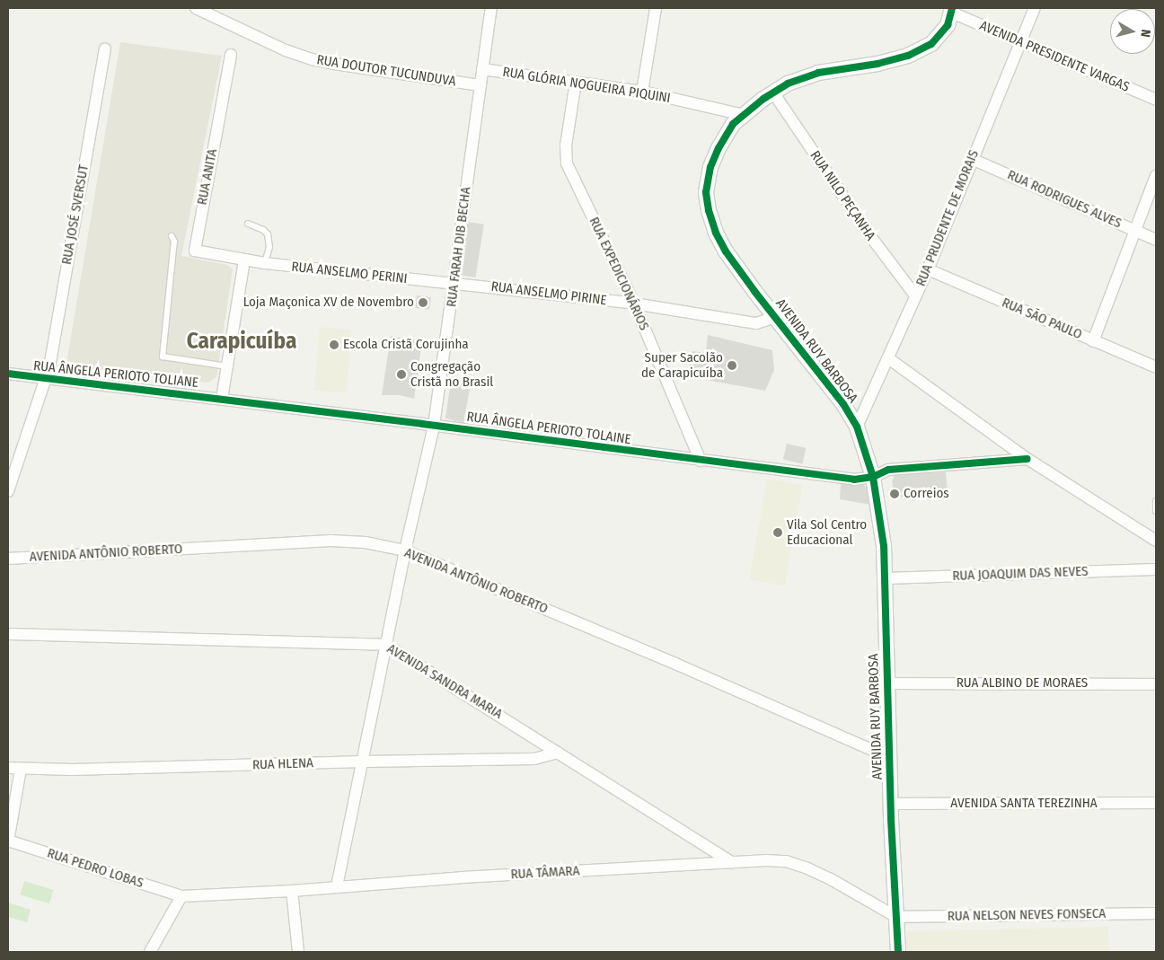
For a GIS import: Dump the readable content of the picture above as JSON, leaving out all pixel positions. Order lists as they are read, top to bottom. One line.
{"streets":{"street":["AVENIDA PRESIDENTE VARGAS","RUA DOUTOR TUCUNDUVA","RUA GLÓRIA NOGUEIRA PIQUINI","RUA ANITA","RUA NILO PEÇANHA","RUA RODRIGUES ALVES","RUA JOSÉ SVERSUT","RUA PRUDENTE DE MORAIS","RUA FARAH DIB BECHA","RUA ANSELMO PERINI","RUA EXPEDICIONÁRIOS","RUA ANSELMO PIRINE","RUA SÃO PAULO","AVENIDA RUY BARBOSA","RUA ÂNGELA PERIOTO TOLIANE","RUA ÂNGELA PERIOTO TOLAINE","AVENIDA ANTÔNIO ROBERTO","RUA JOAQUIM DAS NEVES","AVENIDA SANDRA MARIA","RUA ALBINO DE MORAES","RUA HLENA","AVENIDA SANTA TEREZINHA","RUA PEDRO LOBAS","RUA TÂMARA","RUA NELSON NEVES FONSECA"]},"crossings":[["AVENIDA PRESIDENTE VARGAS","RUA PRUDENTE DE MORAIS"],["AVENIDA PRESIDENTE VARGAS","AVENIDA RUY BARBOSA"],["RUA DOUTOR TUCUNDUVA","RUA FARAH DIB BECHA"],["RUA GLÓRIA NOGUEIRA PIQUINI","RUA FARAH DIB BECHA"],["RUA GLÓRIA NOGUEIRA PIQUINI","RUA EXPEDICIONÁRIOS"],["RUA GLÓRIA NOGUEIRA PIQUINI","AVENIDA RUY BARBOSA"],["RUA ANITA","RUA ANSELMO PERINI"],["RUA NILO PEÇANHA","RUA PRUDENTE DE MORAIS"],["RUA NILO PEÇANHA","AVENIDA RUY BARBOSA"],["RUA RODRIGUES ALVES","RUA PRUDENTE DE MORAIS"],["RUA JOSÉ SVERSUT","RUA ÂNGELA PERIOTO TOLIANE"],["RUA PRUDENTE DE MORAIS","RUA SÃO PAULO"],["RUA PRUDENTE DE MORAIS","AVENIDA RUY BARBOSA"],["RUA FARAH DIB BECHA","RUA ANSELMO PERINI"],["RUA FARAH DIB BECHA","RUA ANSELMO PIRINE"],["RUA FARAH DIB BECHA","RUA ÂNGELA PERIOTO TOLAINE"],["RUA FARAH DIB BECHA","AVENIDA ANTÔNIO ROBERTO"],["RUA FARAH DIB BECHA","AVENIDA SANDRA MARIA"],["RUA FARAH DIB BECHA","RUA HLENA"],["RUA FARAH DIB BECHA","RUA TÂMARA"],["RUA ANSELMO PERINI","RUA ANSELMO PIRINE"],["RUA EXPEDICIONÁRIOS","RUA ANSELMO PIRINE"],["RUA EXPEDICIONÁRIOS","RUA ÂNGELA PERIOTO TOLAINE"],["RUA ANSELMO PIRINE","AVENIDA RUY BARBOSA"],["AVENIDA RUY BARBOSA","RUA ÂNGELA PERIOTO TOLAINE"],["AVENIDA RUY BARBOSA","AVENIDA ANTÔNIO ROBERTO"],["AVENIDA RUY BARBOSA","RUA JOAQUIM DAS NEVES"],["AVENIDA RUY BARBOSA","RUA ALBINO DE MORAES"],["AVENIDA RUY BARBOSA","AVENIDA SANTA TEREZINHA"],["AVENIDA RUY BARBOSA","RUA TÂMARA"],["AVENIDA RUY BARBOSA","RUA NELSON NEVES FONSECA"],["RUA ÂNGELA PERIOTO TOLIANE","RUA ÂNGELA PERIOTO TOLAINE"],["AVENIDA SANDRA MARIA","RUA HLENA"],["AVENIDA SANDRA MARIA","RUA TÂMARA"],["RUA PEDRO LOBAS","RUA TÂMARA"],["RUA TÂMARA","RUA NELSON NEVES FONSECA"]],"districts":["Carapicuíba"],"places":["Loja Maçonica XV de Novembro","Escola Cristã Corujinha","Super Sacolão de Carapicuíba","Congregação Cristã no Brasil","Correios","Vila Sol Centro Educacional"],"north":"right"}
